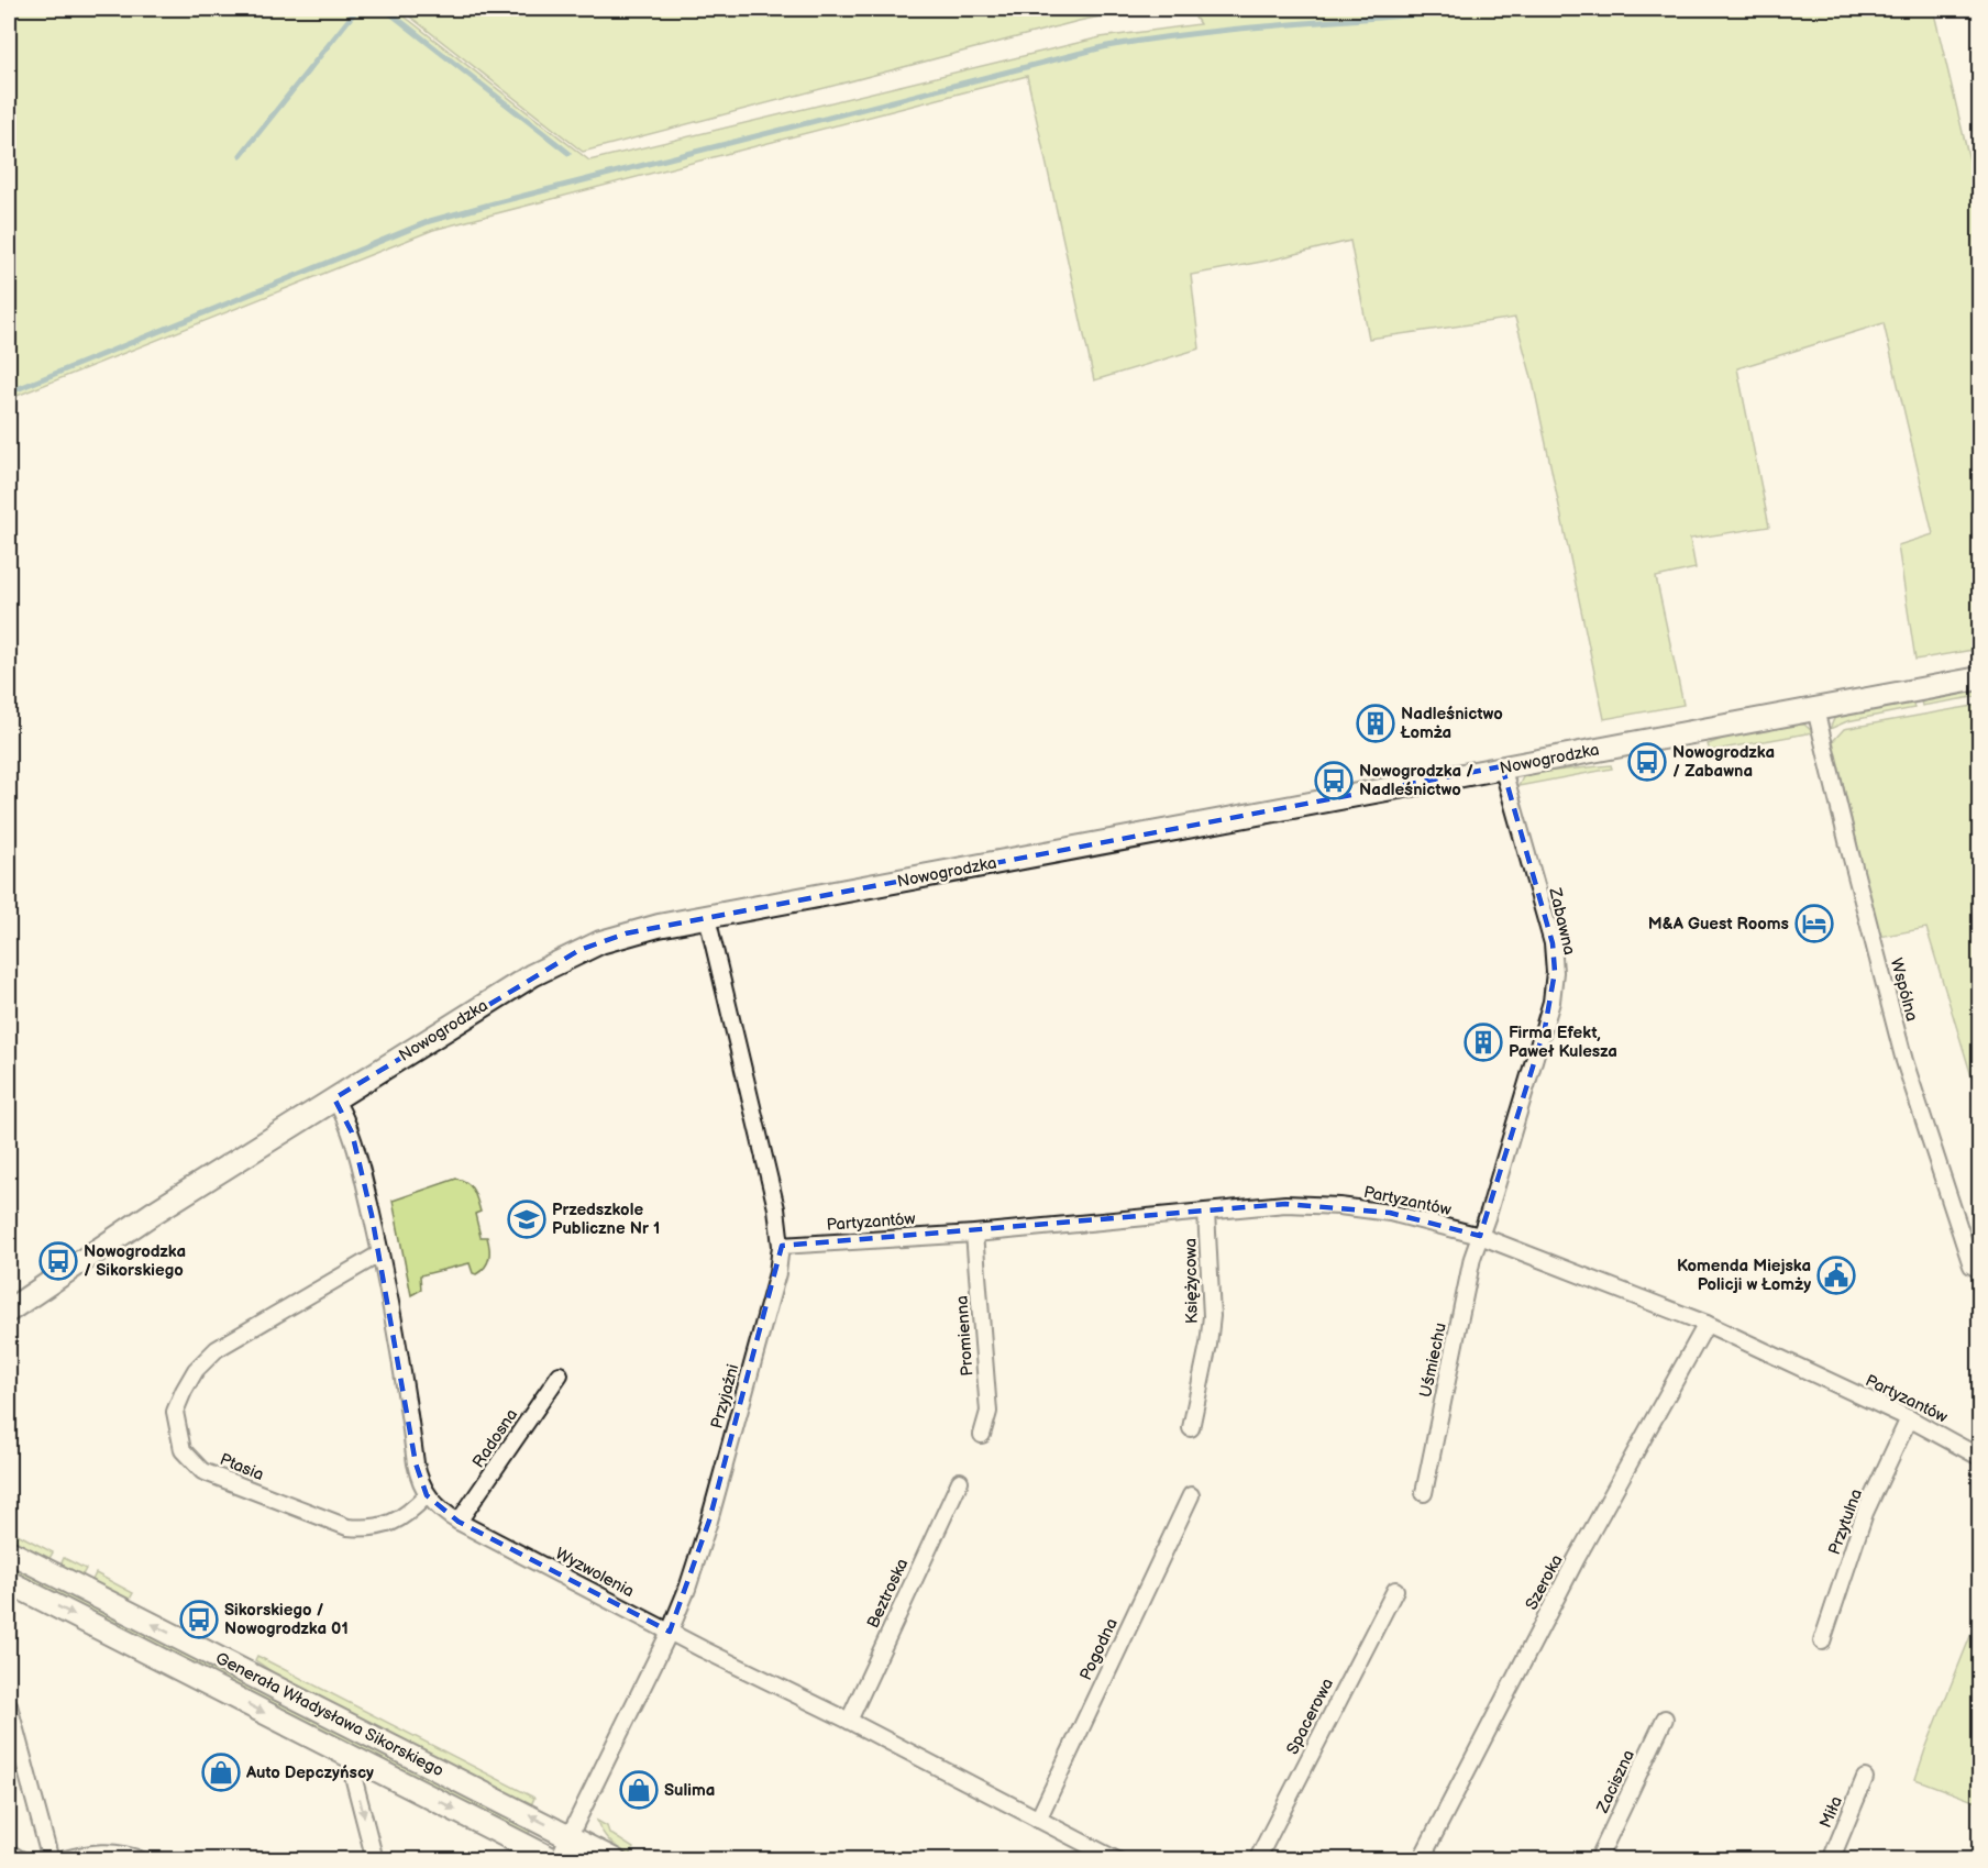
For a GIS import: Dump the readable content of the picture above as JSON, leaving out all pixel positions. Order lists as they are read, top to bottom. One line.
{"streets":{"street":["Nowogrodzka","Zabawna","Wspólna","Partyzantów","Księżycowa","Promienna","Uśmiechu","Przyjaźni","Radosna","Ptasia","Przytulna","Wyzwolenia","Szeroka","Beztroska","Pogodna","Generała Władysława Sikorskiego","Spacerowa","Zaciszna","Miła"]},"crossings":[["Nowogrodzka","Zabawna"],["Nowogrodzka","Wspólna"],["Nowogrodzka","Przyjaźni"],["Nowogrodzka","Wyzwolenia"],["Zabawna","Partyzantów"],["Zabawna","Uśmiechu"],["Partyzantów","Księżycowa"],["Partyzantów","Promienna"],["Partyzantów","Uśmiechu"],["Partyzantów","Przyjaźni"],["Partyzantów","Przytulna"],["Partyzantów","Szeroka"],["Przyjaźni","Wyzwolenia"],["Przyjaźni","Generała Władysława Sikorskiego"],["Radosna","Wyzwolenia"],["Ptasia","Wyzwolenia"],["Wyzwolenia","Beztroska"],["Wyzwolenia","Pogodna"]],"places":{"building":["Nadleśnictwo Łomża","Firma Efekt, Paweł Kulesza"],"bus stop":["Nowogrodzka / Zabawna","Nowogrodzka / Nadleśnictwo","Nowogrodzka / Sikorskiego","Sikorskiego / Nowogrodzka 01"],"hotel":["M&A Guest Rooms"],"school or university":["Przedszkole Publiczne Nr 1"],"public building":["Komenda Miejska Policji w Łomży"],"shop":["Auto Depczyńscy","Sulima"]}}
